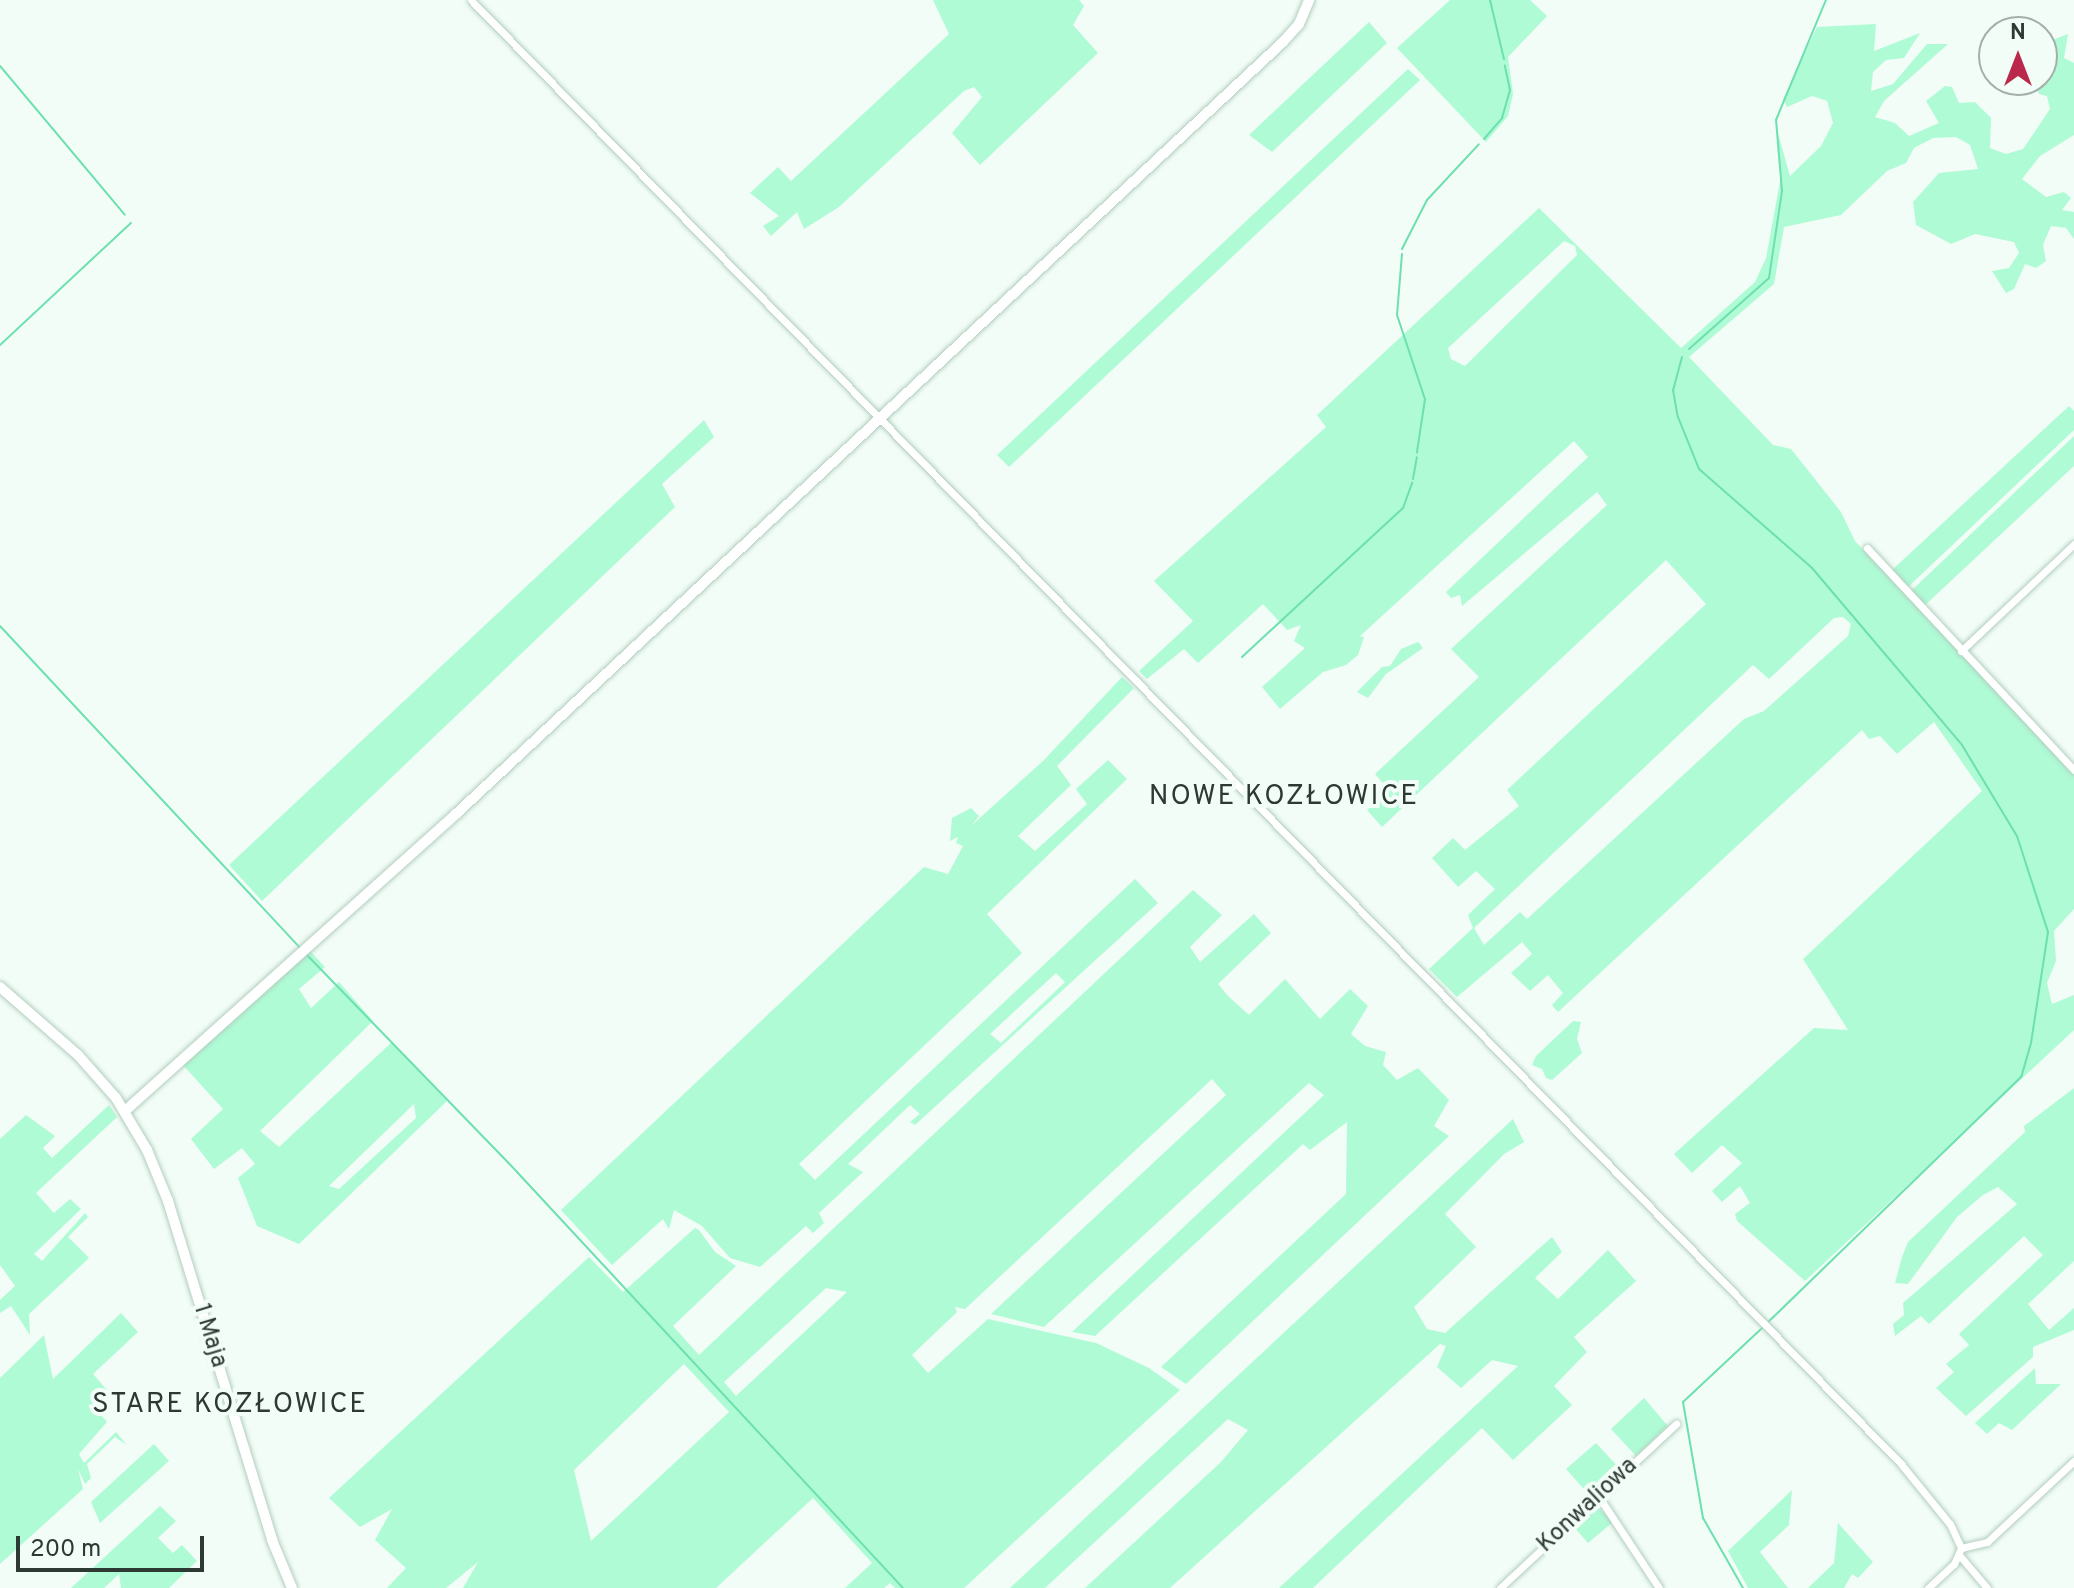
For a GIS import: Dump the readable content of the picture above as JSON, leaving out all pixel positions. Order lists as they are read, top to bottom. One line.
{"streets":{"street":["1 Maja","Konwaliowa"]},"districts":["NOWE KOZŁOWICE","STARE KOZŁOWICE"],"scale_bar":"200 m","north":"top"}
